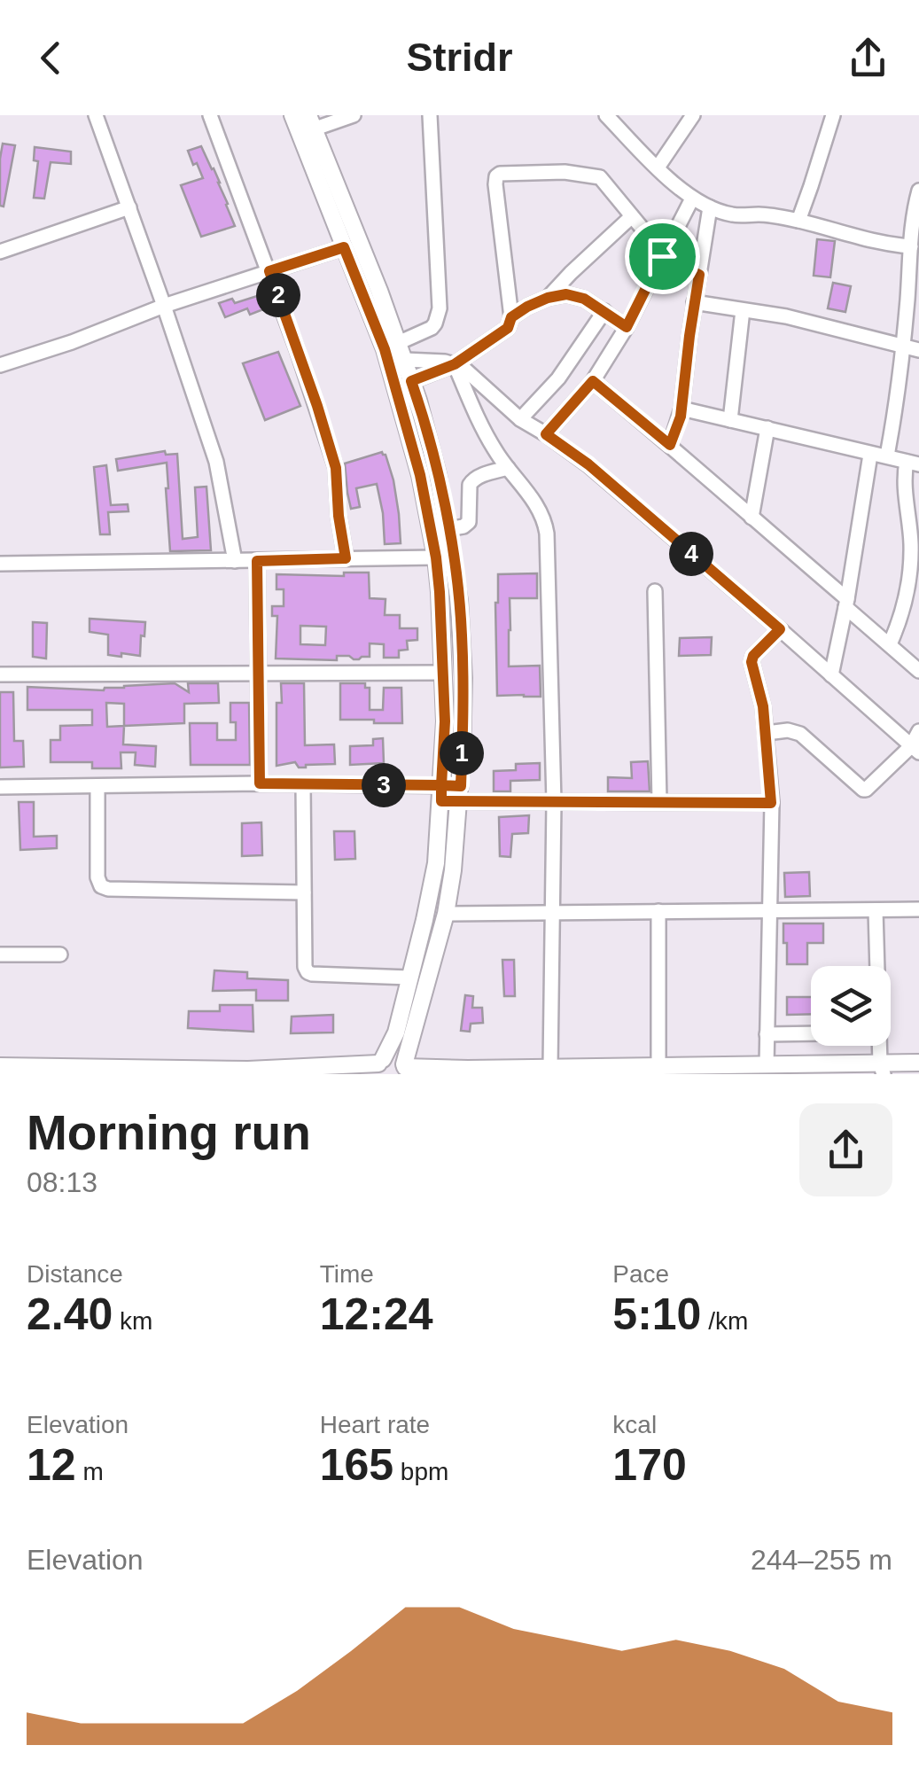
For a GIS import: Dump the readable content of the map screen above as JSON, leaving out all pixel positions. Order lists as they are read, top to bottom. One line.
{"page":{"header":"Stridr","pins":["2","4","1","3"],"heading":["Morning run","08:13"],"stats":[["Distance","2.40 km"],["Time","12:24"],["Pace","5:10 /km"],["Elevation","12 m"],["Heart rate","165 bpm"],["kcal","170"]],"chart":["Elevation","244–255 m"]}}
